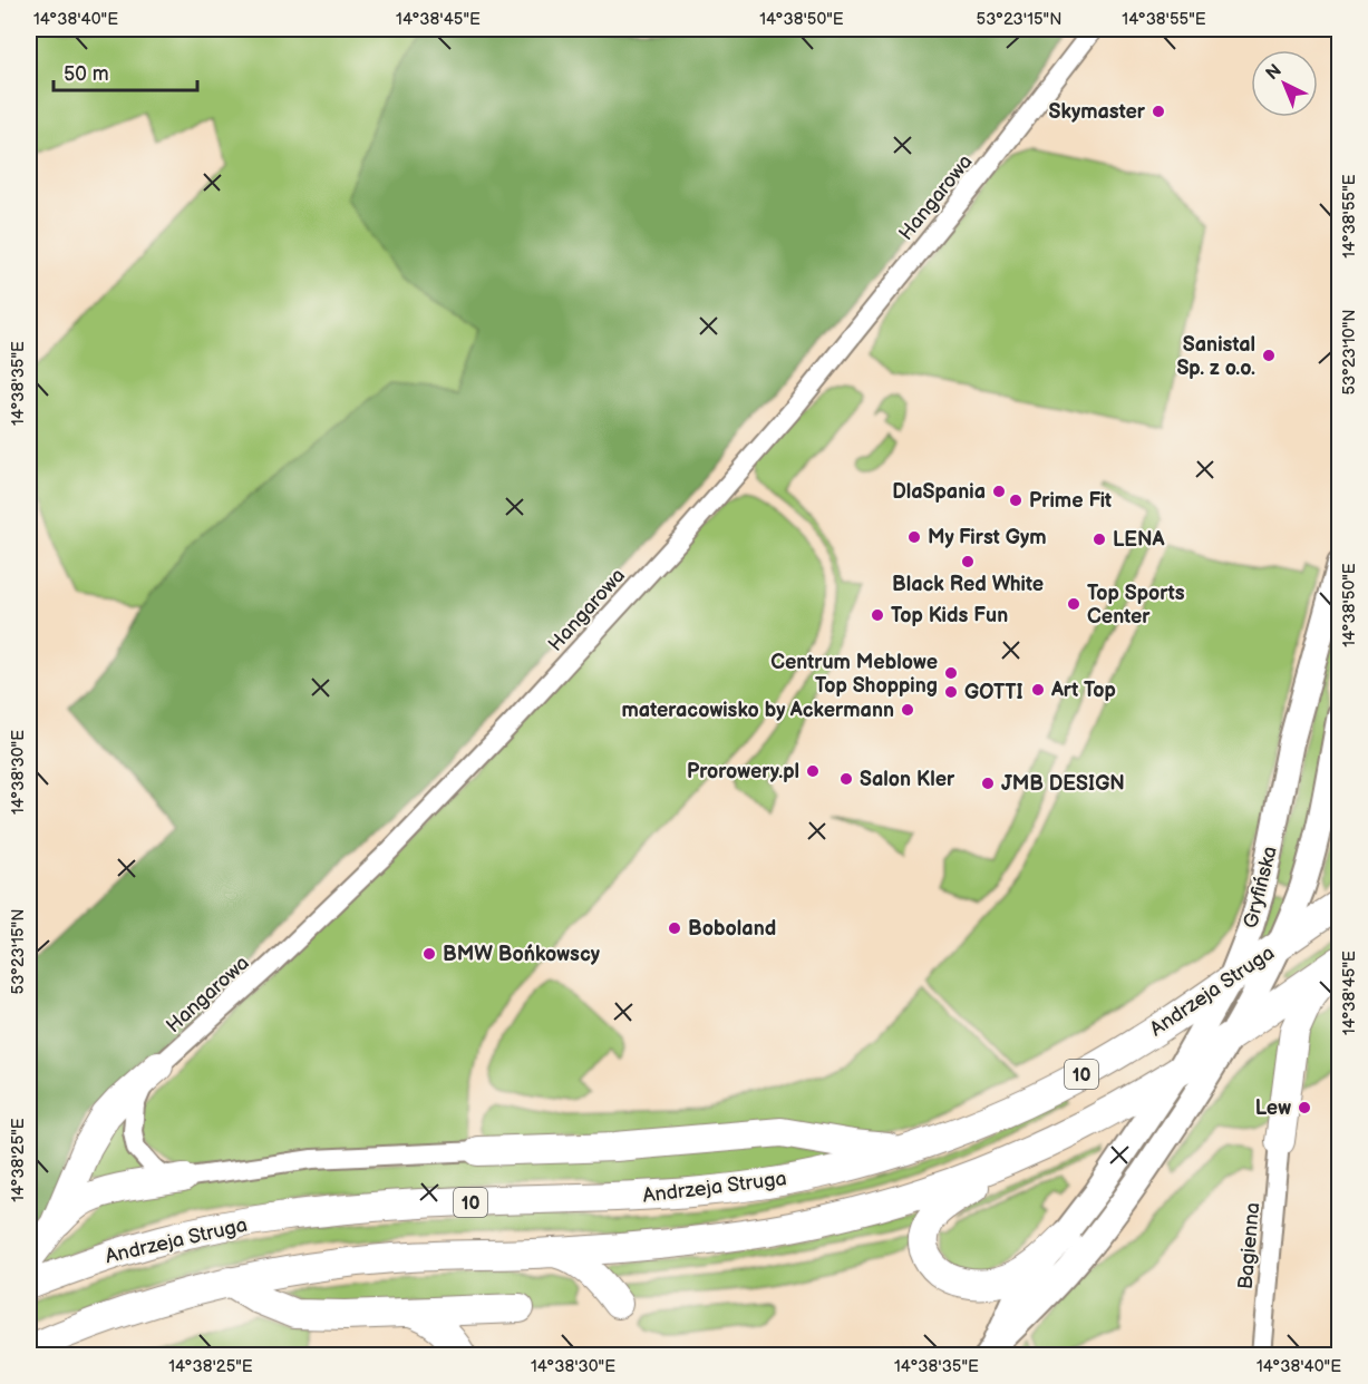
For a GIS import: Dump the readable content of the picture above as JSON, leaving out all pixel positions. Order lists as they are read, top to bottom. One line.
{"streets":{"main road":["Andrzeja Struga","10"],"street":["Hangarowa","Gryfińska","Bagienna"]},"crossings":[["Gryfińska","Andrzeja Struga"],["Gryfińska","10"]],"places":["Skymaster","Sanistal Sp. z o.o.","DlaSpania","Prime Fit","My First Gym","LENA","Black Red White","Top Sports Center","Top Kids Fun","Centrum Meblowe Top Shopping","Art Top","GOTTI","materacowisko by Ackermann","Prorowery.pl","Salon Kler","JMB DESIGN","Boboland","BMW Bońkowscy","Lew"],"scale_bar":"50 m","north":"top left","coordinates":["14°38'40\"E","14°38'45\"E","14°38'50\"E","53°23'15\"N","14°38'55\"E","53°23'10\"N","14°38'35\"E","14°38'30\"E","14°38'25\"E"]}
